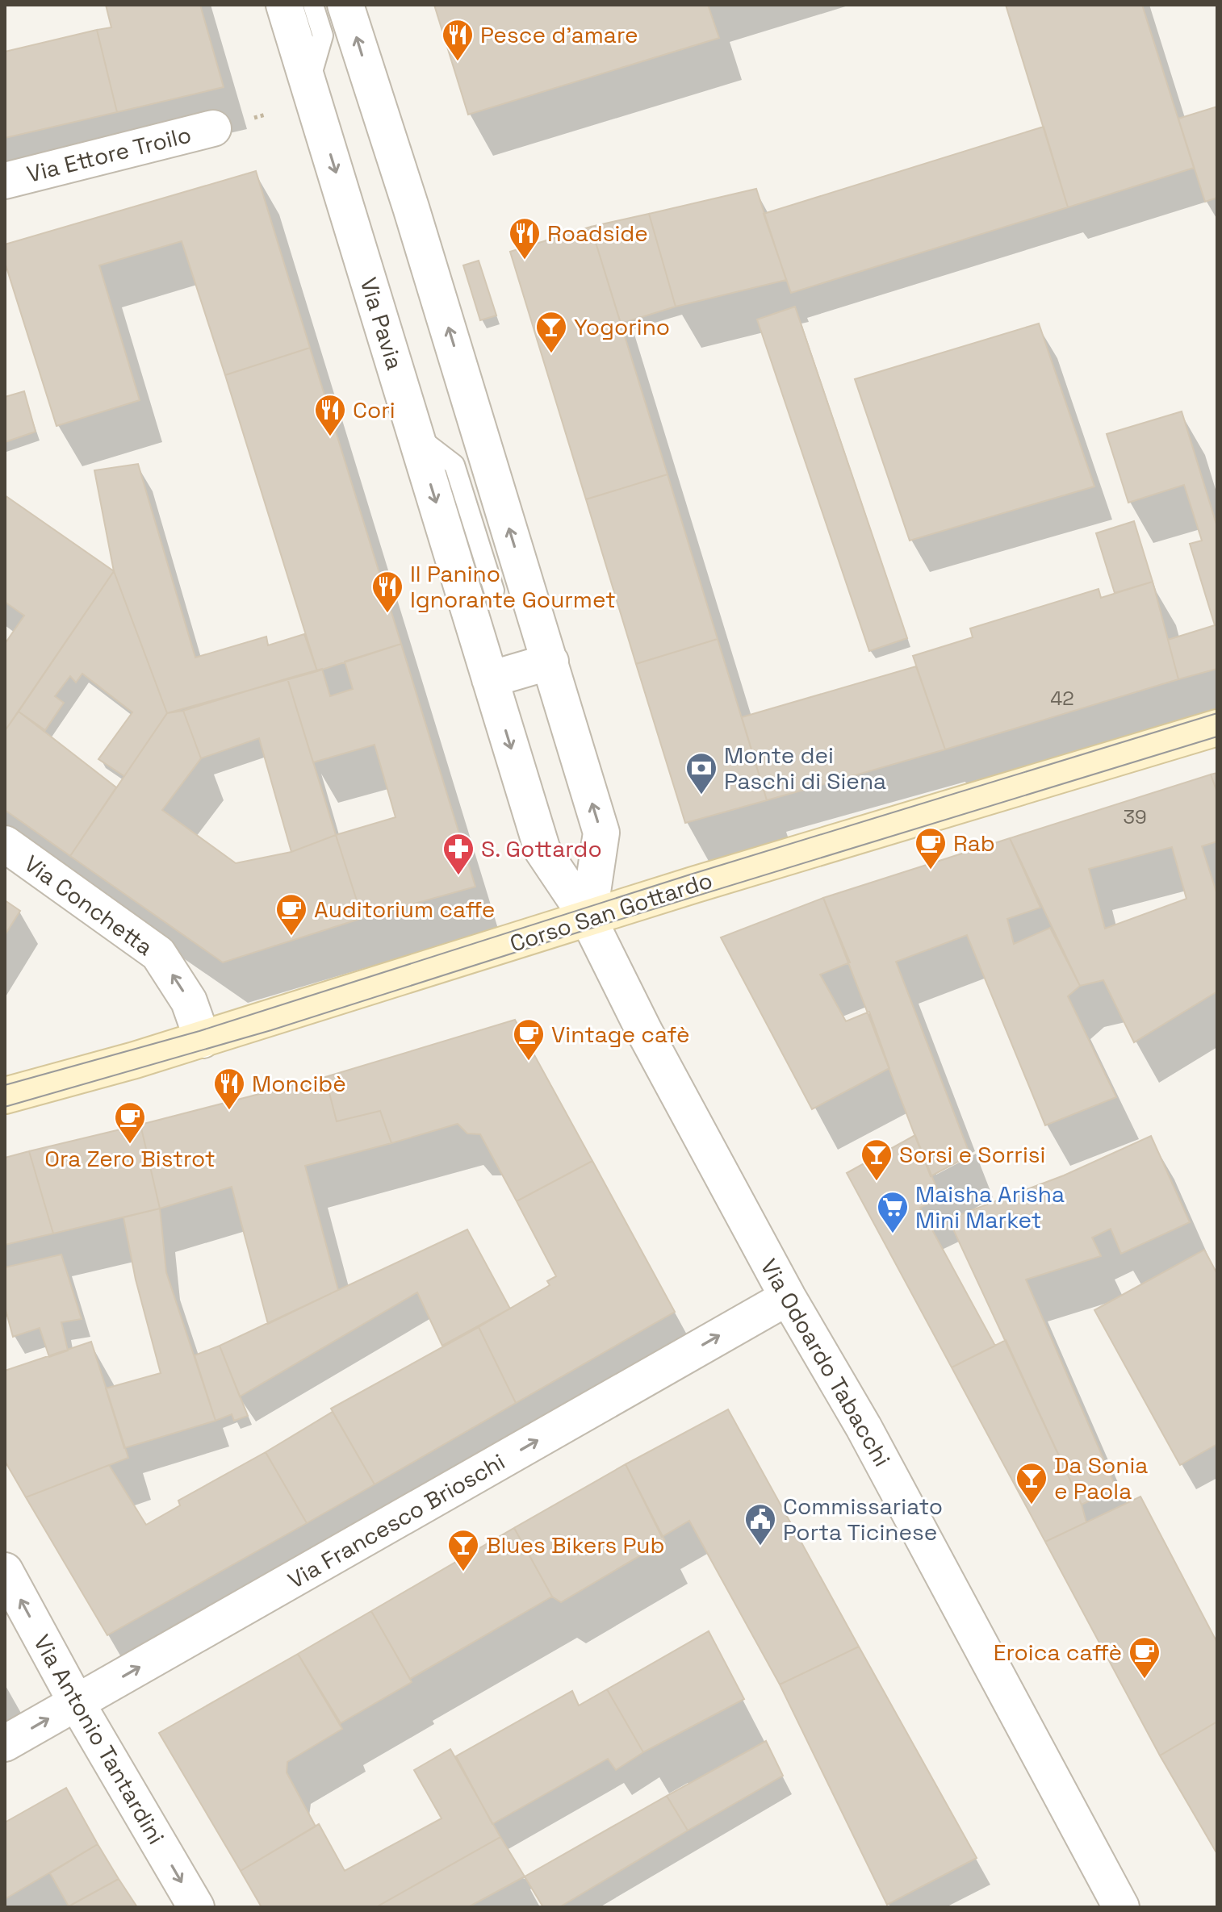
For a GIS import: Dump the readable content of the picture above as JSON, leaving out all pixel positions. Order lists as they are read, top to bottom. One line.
{"streets":{"street":["Via Ettore Troilo","Via Pavia","Via Conchetta","Corso San Gottardo","Via Odoardo Tabacchi","Via Francesco Brioschi","Via Antonio Tantardini"]},"crossings":[["Via Pavia","Corso San Gottardo"],["Via Pavia","Via Odoardo Tabacchi"],["Via Conchetta","Corso San Gottardo"],["Corso San Gottardo","Via Odoardo Tabacchi"],["Via Odoardo Tabacchi","Via Francesco Brioschi"],["Via Francesco Brioschi","Via Antonio Tantardini"]],"one_way":["Via Conchetta","Via Francesco Brioschi"],"places":{"restaurant":["Pesce d'amare","Roadside","Cori","Il Panino Ignorante Gourmet","Moncibè"],"bar":["Yogorino","Sorsi e Sorrisi","Da Sonia e Paola","Blues Bikers Pub"],"bank":["Monte dei Paschi di Siena"],"cafe":["Rab","Auditorium caffe","Vintage cafè","Ora Zero Bistrot","Eroica caffè"],"pharmacy":["S. Gottardo"],"supermarket":["Maisha Arisha Mini Market"],"public building":["Commissariato Porta Ticinese"]},"house_numbers":["42","39"]}
